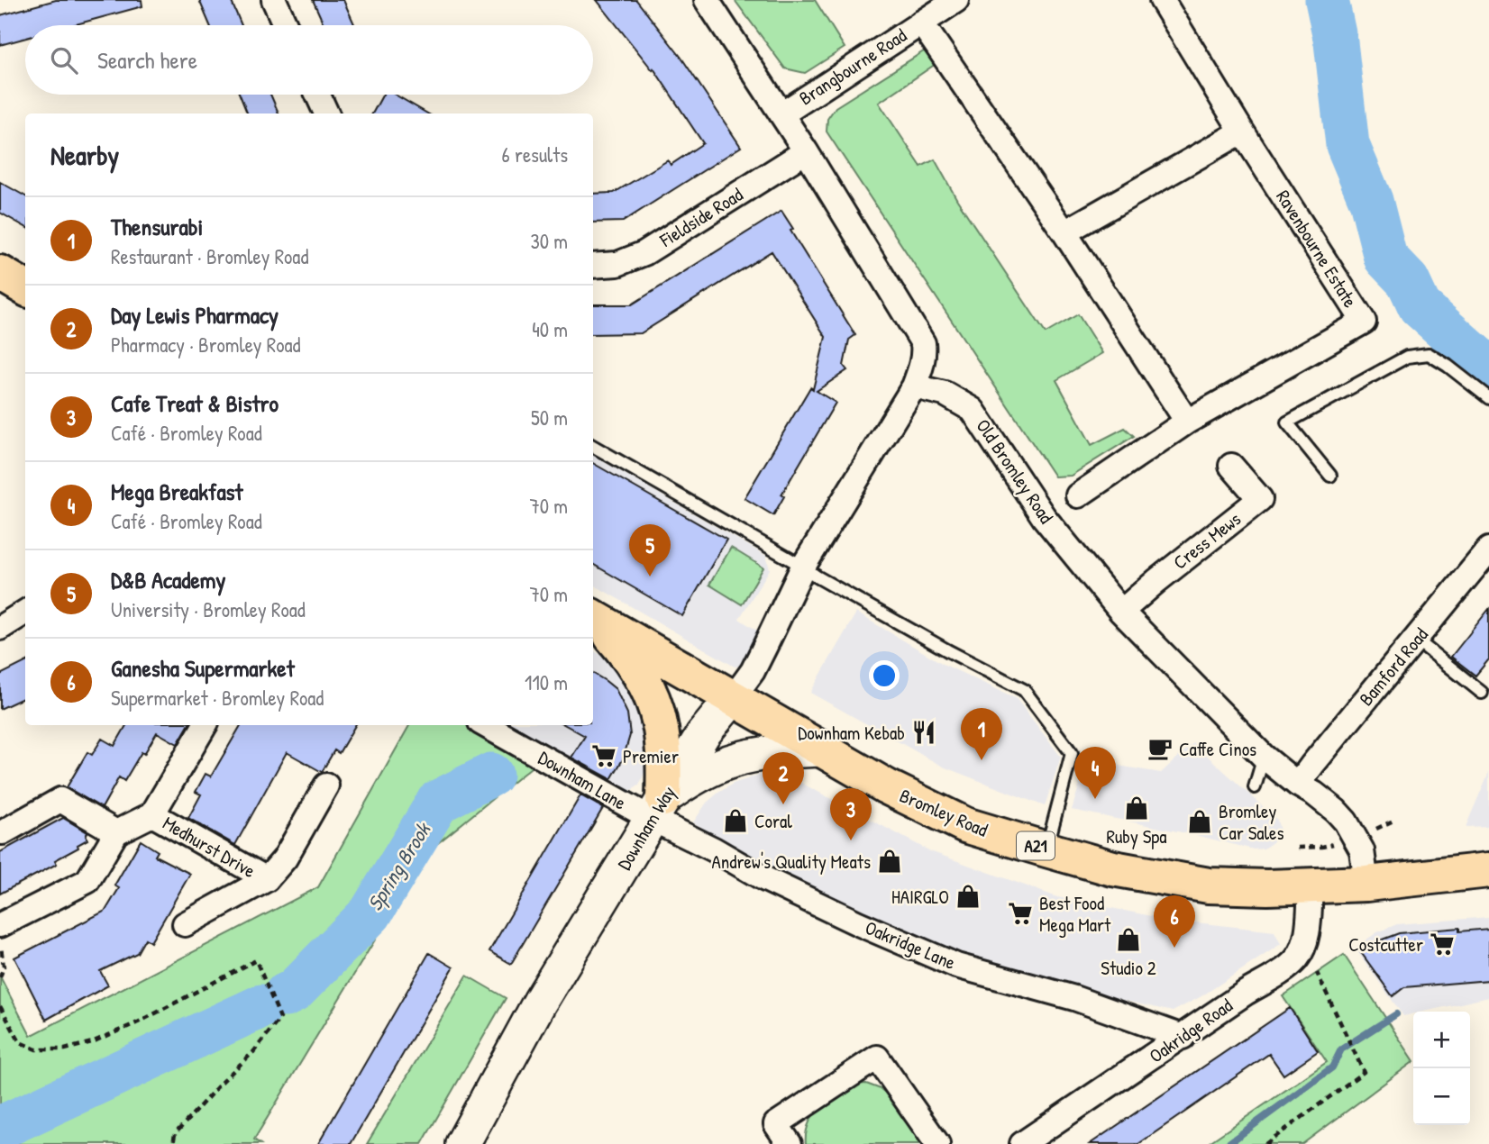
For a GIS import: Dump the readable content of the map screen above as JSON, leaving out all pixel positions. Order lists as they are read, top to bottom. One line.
{"streets":{"main road":["Bromley Road","A21"],"street":["Brangbourne Road","Fieldside Road","Ravenbourne Estate","Old Bromley Road","Cress Mews","Bamford Road","Downham Lane","Downham Way","Medhurst Drive","Oakridge Lane","Oakridge Road"]},"crossings":[["Old Bromley Road","Cress Mews"],["Old Bromley Road","Bamford Road"],["Old Bromley Road","Bromley Road"],["Old Bromley Road","Downham Way"],["Downham Lane","Downham Way"],["Downham Lane","Oakridge Lane"],["Bromley Road","Downham Way"],["Bromley Road","Oakridge Road"],["Downham Way","Oakridge Lane"],["Oakridge Lane","Oakridge Road"]],"water":["Spring Brook"],"places":{"restaurant":["Downham Kebab"],"cafe":["Caffe Cinos"],"supermarket":["Premier","Best Food Mega Mart","Costcutter"],"shop":["Ruby Spa","Coral","Bromley Car Sales","Andrew's Quality Meats","HAIRGLO","Studio 2"]},"page":{"search":"Search here","heading":["Nearby","6 results"],"list":[{"mark":"1","name":"Thensurabi","note":"Restaurant · Bromley Road","value":"30 m"},{"mark":"2","name":"Day Lewis Pharmacy","note":"Pharmacy · Bromley Road","value":"40 m"},{"mark":"3","name":"Cafe Treat & Bistro","note":"Café · Bromley Road","value":"50 m"},{"mark":"4","name":"Mega Breakfast","note":"Café · Bromley Road","value":"70 m"},{"mark":"5","name":"D&B Academy","note":"University · Bromley Road","value":"70 m"},{"mark":"6","name":"Ganesha Supermarket","note":"Supermarket · Bromley Road","value":"110 m"}],"pins":["5","1","4","2","3","6"],"map_buttons":["+","−"]}}
